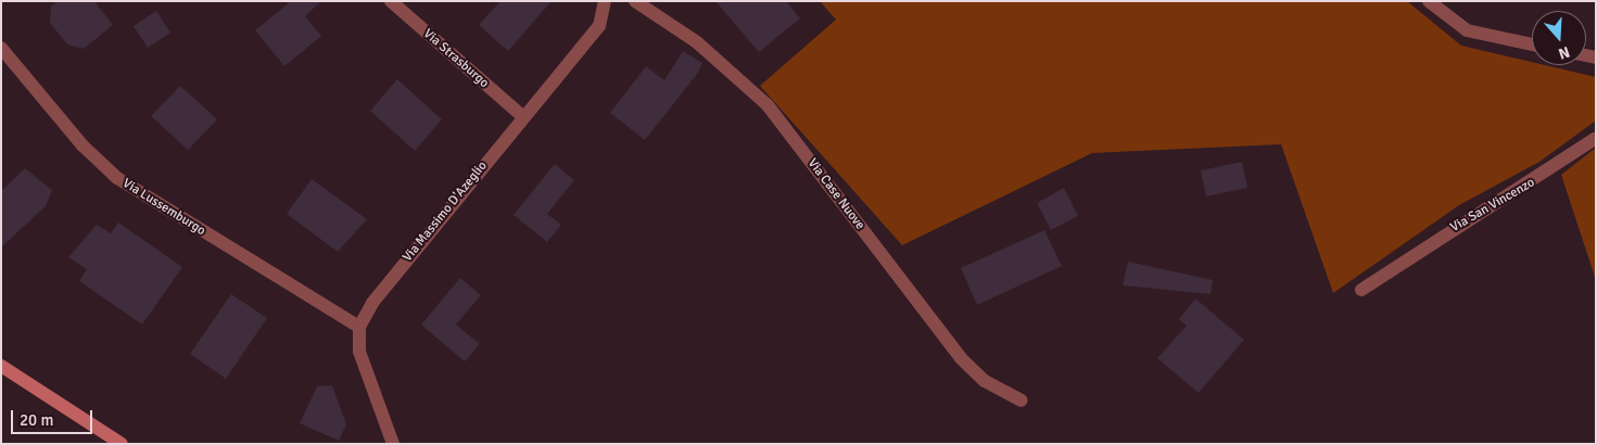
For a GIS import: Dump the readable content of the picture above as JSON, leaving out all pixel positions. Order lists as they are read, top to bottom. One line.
{"streets":{"street":["Via Strasburgo","Via Case Nuove","Via San Vincenzo","Via Lussemburgo","Via Massimo D'Azeglio"]},"crossings":[["Via Strasburgo","Via Massimo D'Azeglio"],["Via Lussemburgo","Via Massimo D'Azeglio"]],"scale_bar":"20 m","north":"bottom"}
